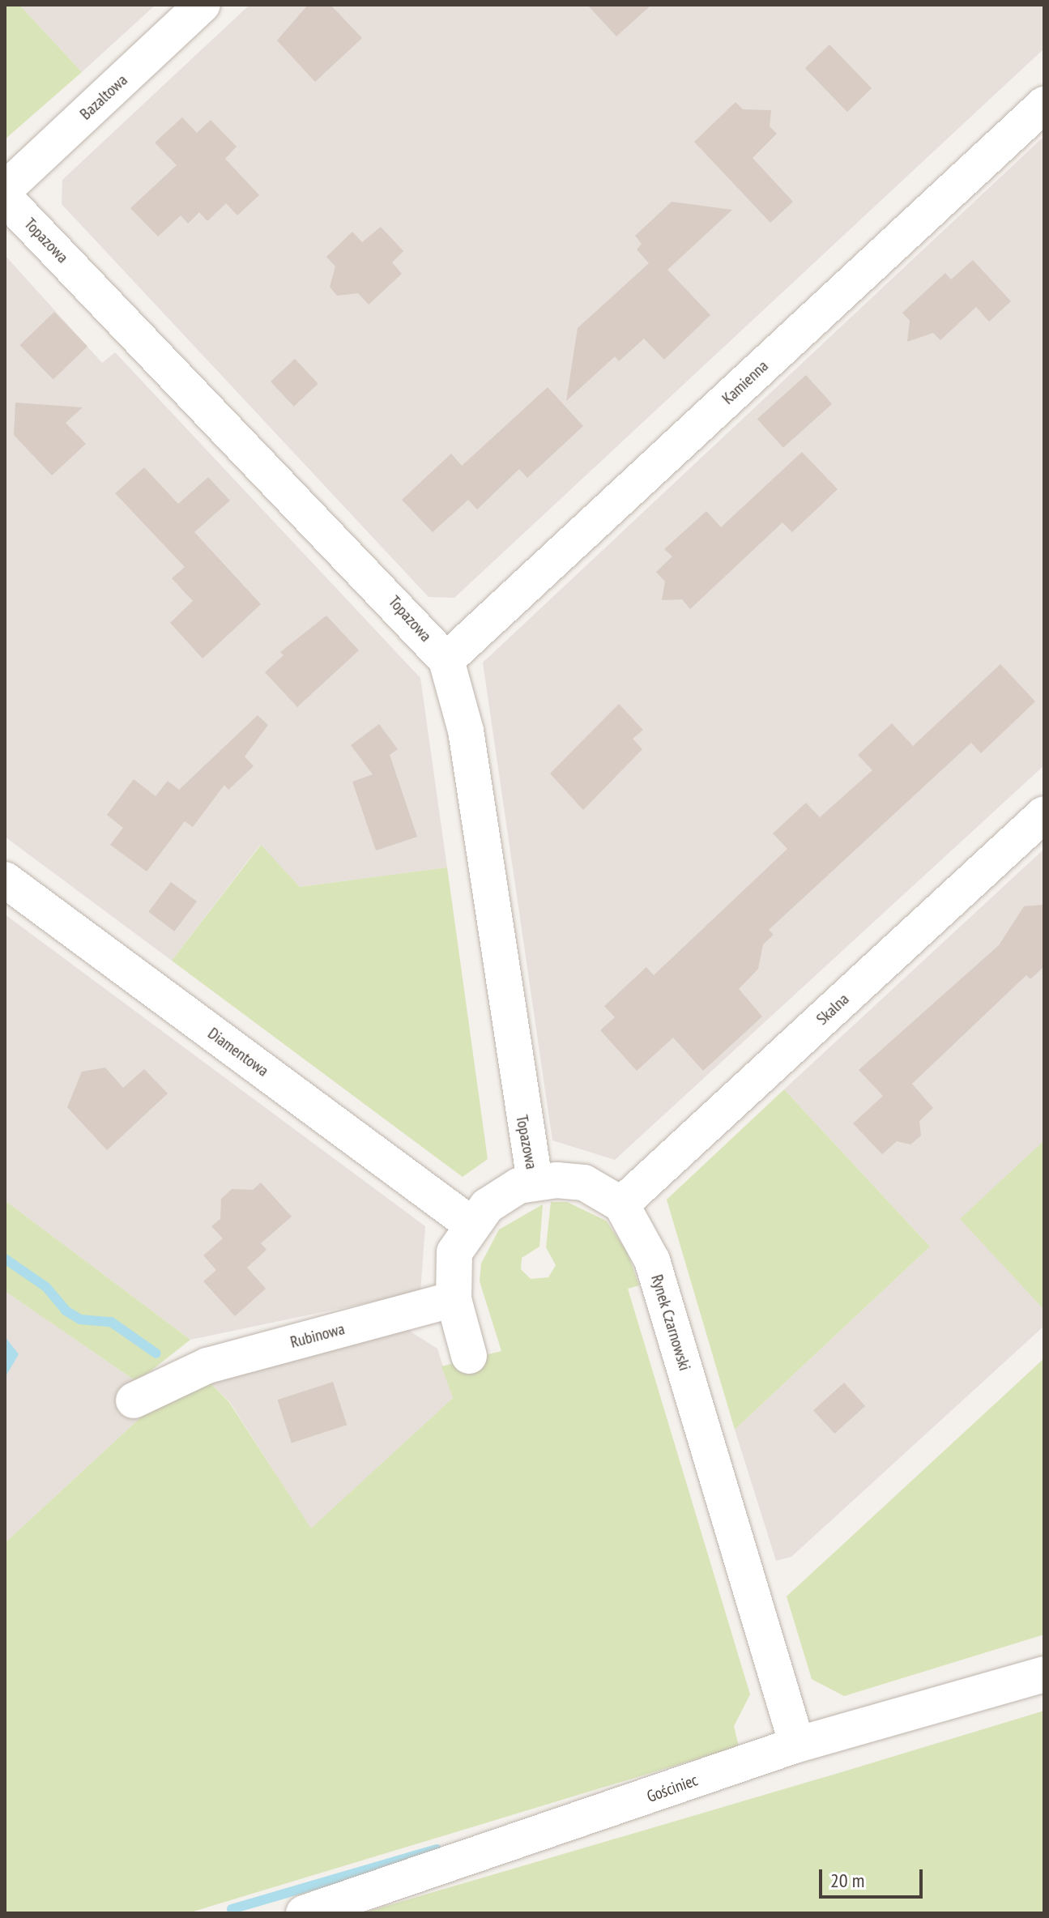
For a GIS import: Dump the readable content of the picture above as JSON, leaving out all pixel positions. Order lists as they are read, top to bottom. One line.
{"streets":{"street":["Bazaltowa","Topazowa","Kamienna","Skalna","Diamentowa","Rynek Czarnowski","Rubinowa","Gościniec"]},"crossings":[["Topazowa","Kamienna"],["Skalna","Rynek Czarnowski"],["Rynek Czarnowski","Gościniec"]],"scale_bar":"20 m"}
